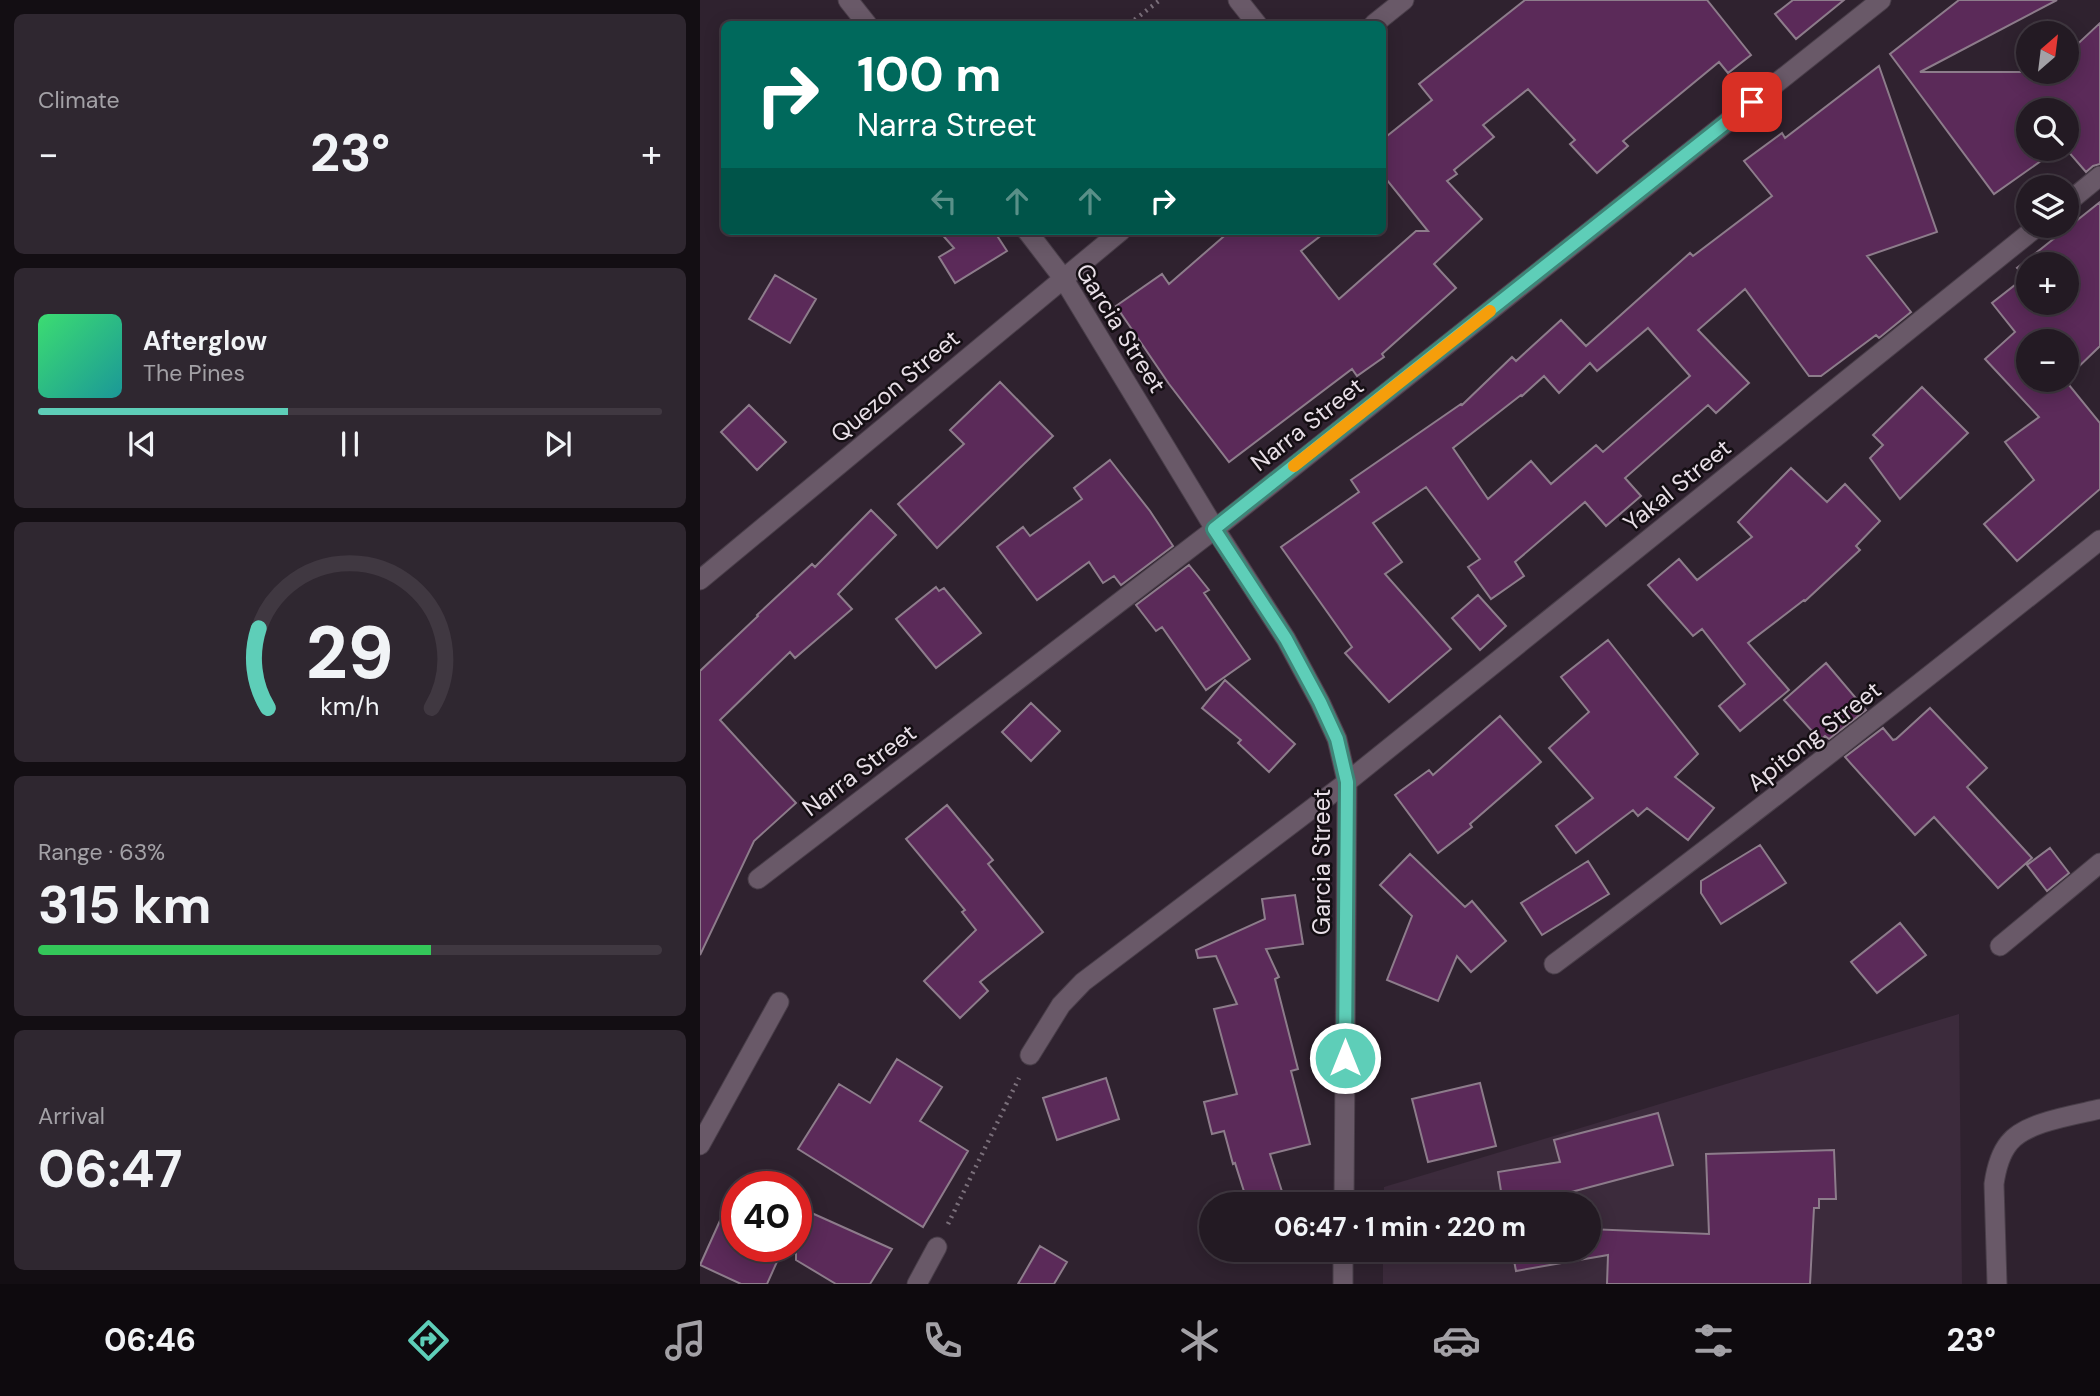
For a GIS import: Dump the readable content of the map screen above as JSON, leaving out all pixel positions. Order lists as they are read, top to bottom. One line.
{"streets":{"street":["Garcia Street","Quezon Street","Narra Street","Yakal Street","Apitong Street"]},"crossings":[["Garcia Street","Quezon Street"],["Garcia Street","Narra Street"],["Garcia Street","Yakal Street"]],"north":"top right","page":{"tile":["Climate",["Range · 63%","315 km"],["Arrival","06:47"]],"map_buttons":["+","−"],"turn":["100 m","Narra Street"],"heat":["−","23°","+"],"song":["Afterglow","The Pines"],"limit":"40","trip":"06:47 · 1 min · 220 m","tabs":["06:46","23°"],"gauge":["29","km/h"]}}
